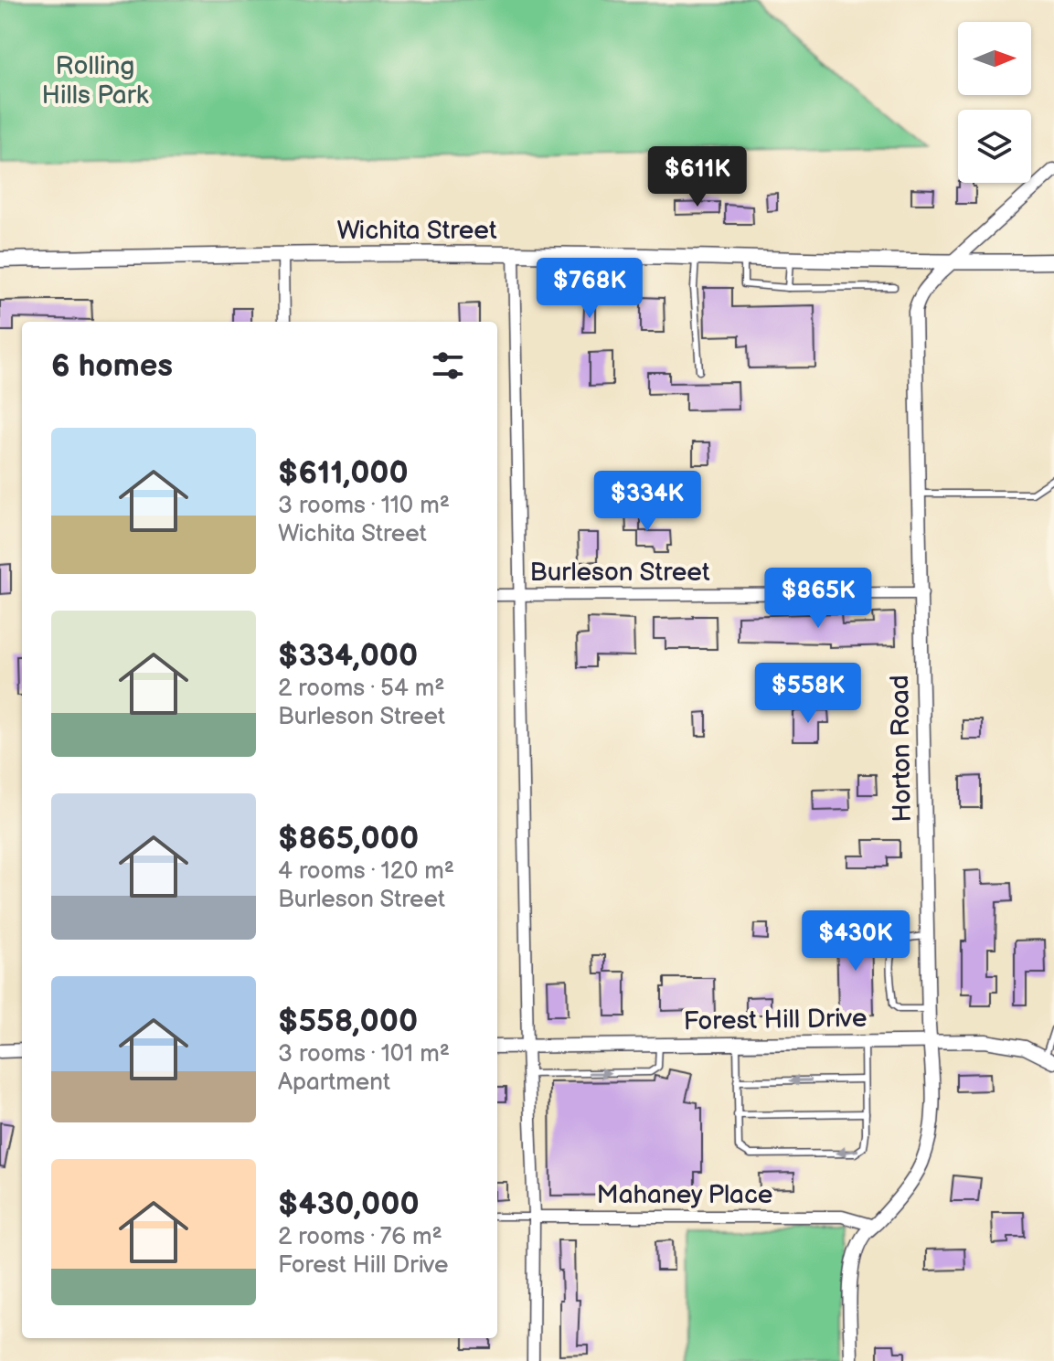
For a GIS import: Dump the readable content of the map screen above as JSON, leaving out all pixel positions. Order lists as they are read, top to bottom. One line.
{"streets":{"main road":["Wichita Street"],"street":["Burleson Street","Horton Road","Forest Hill Drive","Mahaney Place"]},"crossings":[["Wichita Street","Horton Road"],["Burleson Street","Horton Road"],["Horton Road","Forest Hill Drive"],["Horton Road","Mahaney Place"]],"parks":["Rolling Hills Park"],"north":"right","page":{"price":["$611K","$768K","$334K","$865K","$558K","$430K"],"heading":"6 homes","list":[{"name":"$611,000","note":"3 rooms · 110 m² · Wichita Street"},{"name":"$334,000","note":"2 rooms · 54 m² · Burleson Street"},{"name":"$865,000","note":"4 rooms · 120 m² · Burleson Street"},{"name":"$558,000","note":"3 rooms · 101 m² · Apartment"},{"name":"$430,000","note":"2 rooms · 76 m² · Forest Hill Drive"}]}}
